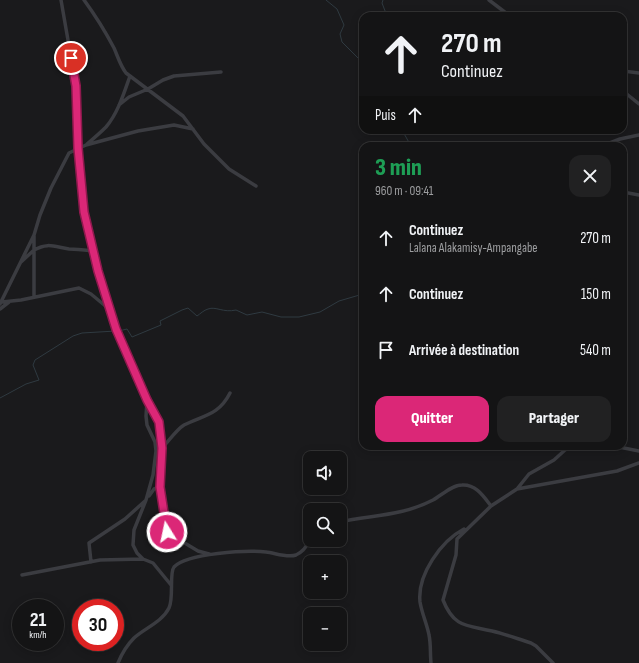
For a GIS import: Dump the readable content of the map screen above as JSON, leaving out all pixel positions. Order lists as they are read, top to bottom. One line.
{"page":{"turn":["270 m","Continuez"],"then":"Puis","heading":["3 min","960 m · 09:41"],"list":[{"name":"Continuez","note":"Lalana Alakamisy-Ampangabe","value":"270 m"},{"name":"Continuez","value":"150 m"},{"name":"Arrivée à destination","value":"540 m"}],"buttons":["Quitter","Partager"],"map_buttons":["+","−"],"speed":"21 km/h","limit":"30"}}
